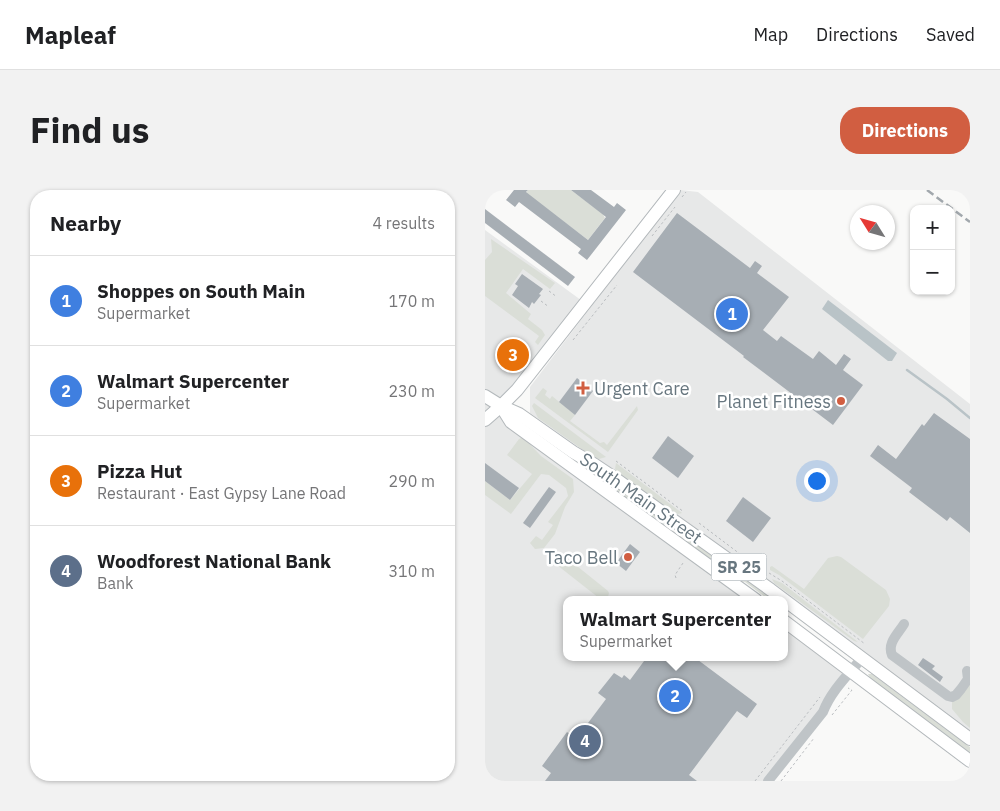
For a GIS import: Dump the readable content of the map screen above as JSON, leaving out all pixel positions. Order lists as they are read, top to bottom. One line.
{"streets":{"main road":["South Main Street","SR 25"]},"places":{"health":["Urgent Care"],"other":["Planet Fitness","Taco Bell"]},"north":"top left","page":{"header":"Mapleaf","nav":["Map","Directions","Saved"],"title":"Find us","buttons":"Directions","heading":["Nearby","4 results"],"map_buttons":["+","−"],"list":[{"mark":"1","name":"Shoppes on South Main","note":"Supermarket","value":"170 m"},{"mark":"2","name":"Walmart Supercenter","note":"Supermarket","value":"230 m"},{"mark":"3","name":"Pizza Hut","note":"Restaurant · East Gypsy Lane Road","value":"290 m"},{"mark":"4","name":"Woodforest National Bank","note":"Bank","value":"310 m"}],"pins":["1","3","2","4"],"popup":["Walmart Supercenter","Supermarket"]}}
